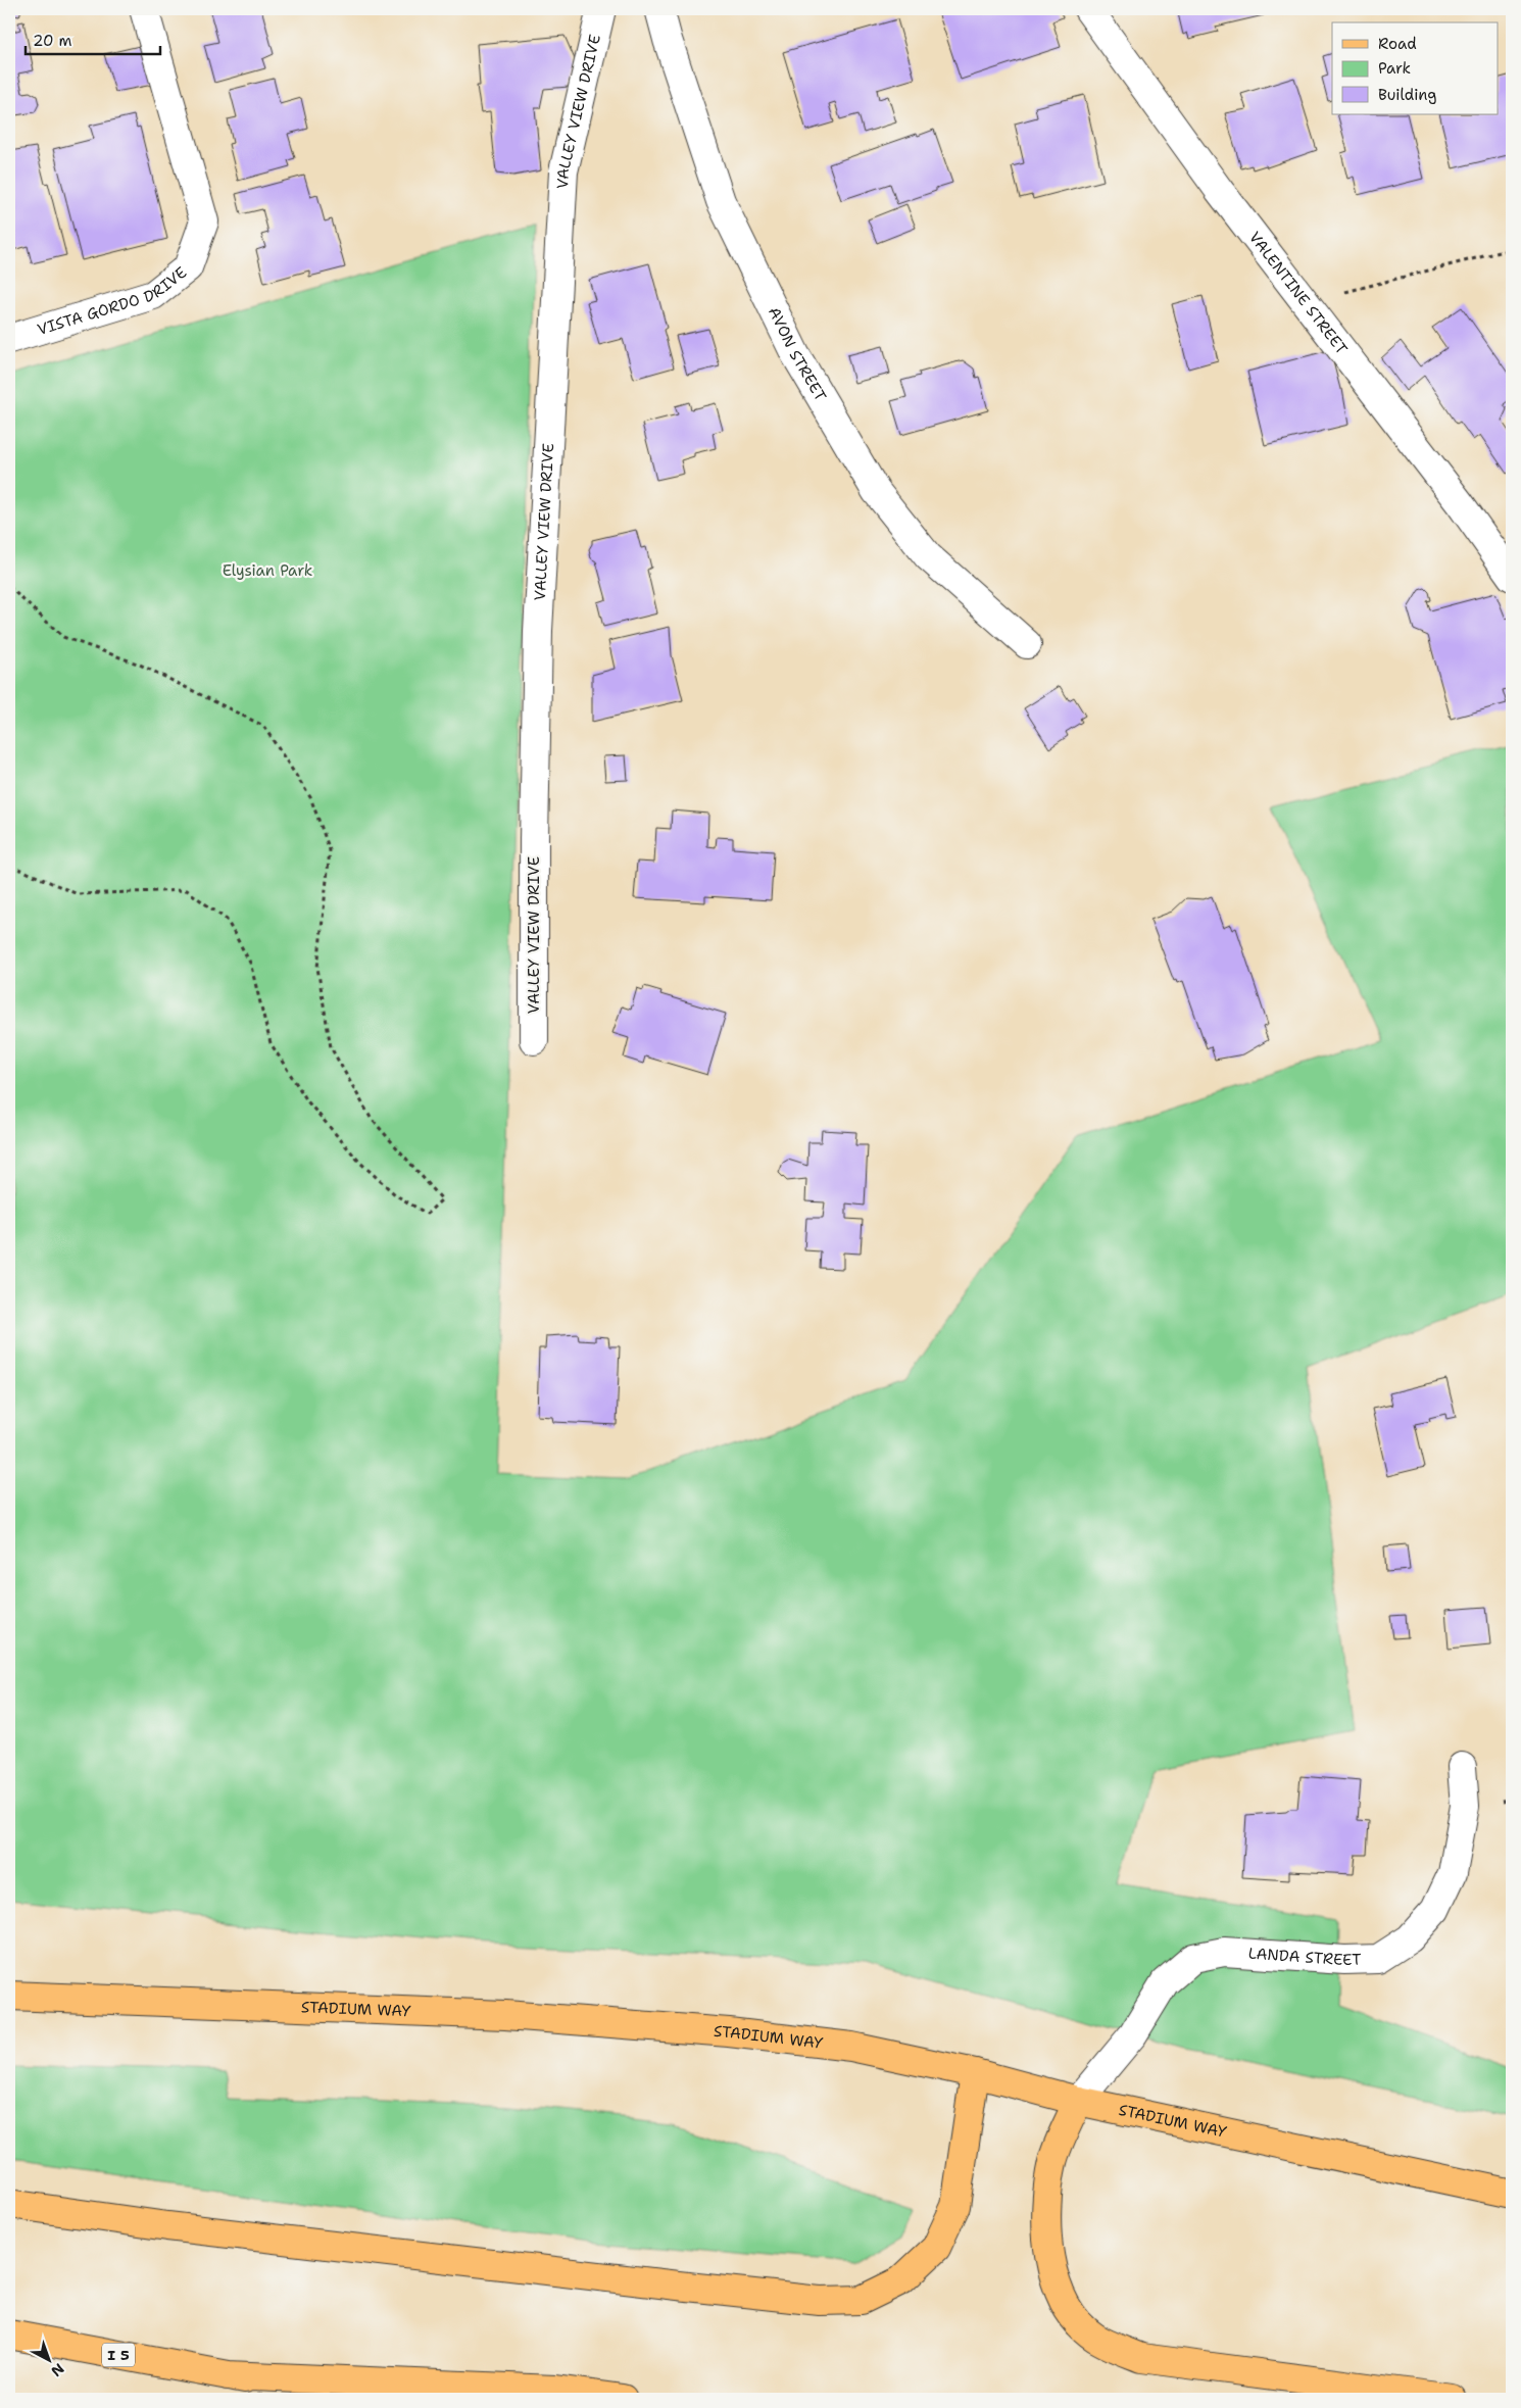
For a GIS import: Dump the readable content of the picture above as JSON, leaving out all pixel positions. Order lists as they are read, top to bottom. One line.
{"streets":{"main road":["STADIUM WAY","I 5"],"street":["VALLEY VIEW DRIVE","VALENTINE STREET","VISTA GORDO DRIVE","AVON STREET","LANDA STREET"]},"crossings":[["LANDA STREET","STADIUM WAY"]],"parks":["Elysian Park"],"legend":["Road","Park","Building"],"scale_bar":"20 m","north":"bottom right"}
